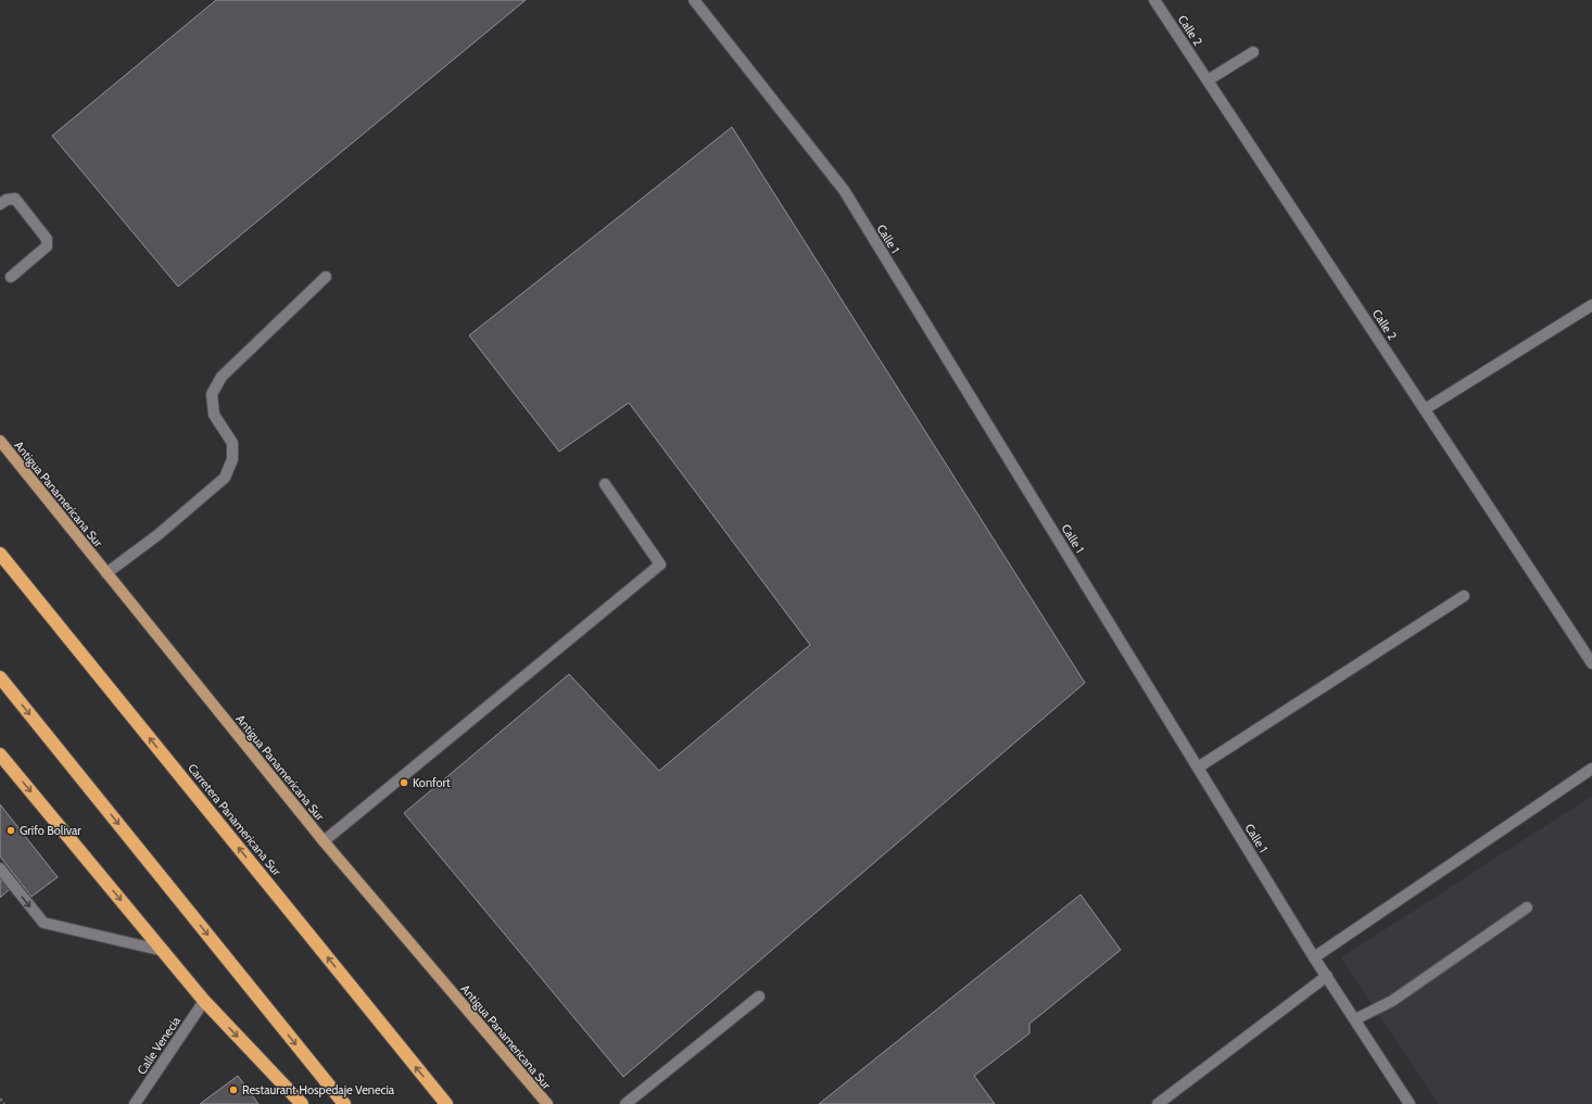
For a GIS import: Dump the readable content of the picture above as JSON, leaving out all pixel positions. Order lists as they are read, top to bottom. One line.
{"streets":{"highway":["Carretera Panamericana Sur"],"main road":["Antigua Panamericana Sur"],"street":["Calle 2","Calle 1","Calle Venecia"]},"places":["Konfort","Grifo Bolivar","Restaurant Hospedaje Venecia"]}
